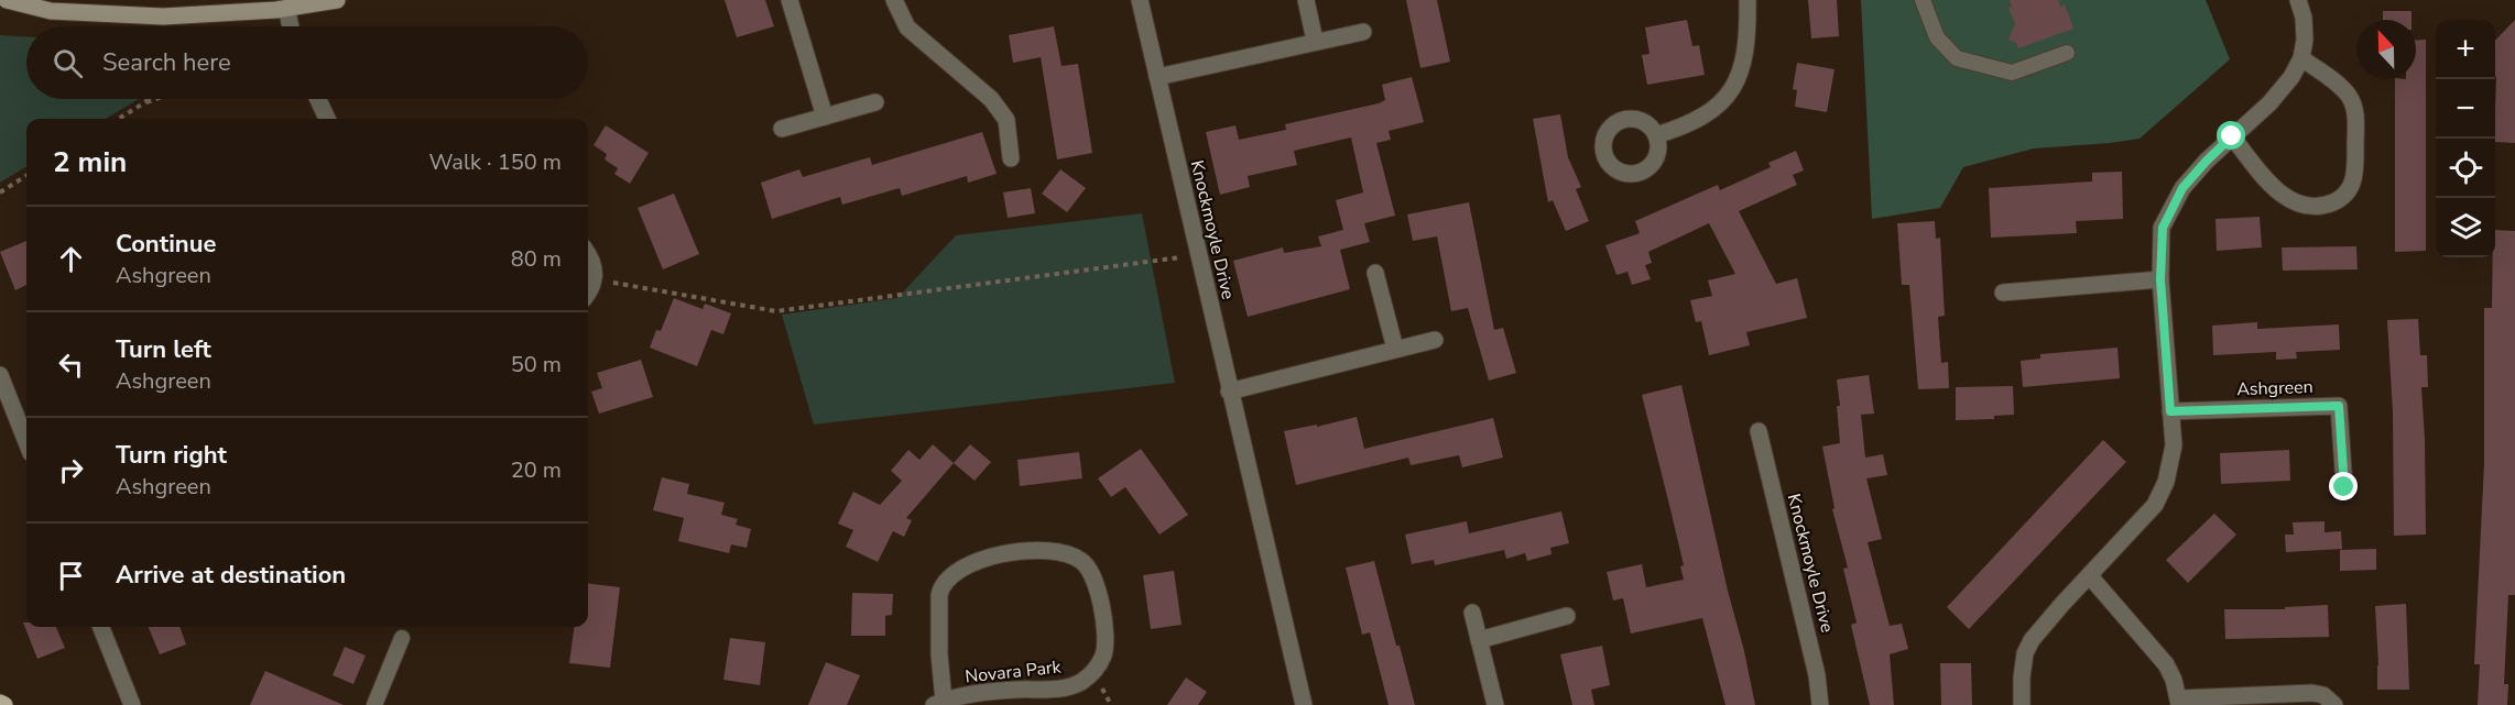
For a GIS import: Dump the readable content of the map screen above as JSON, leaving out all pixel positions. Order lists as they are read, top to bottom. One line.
{"streets":{"street":["Knockmoyle Drive","Ashgreen","Novara Park"]},"north":"top","page":{"map_buttons":["+","−"],"search":"Search here","heading":["2 min","Walk · 150 m"],"list":[["Continue","Ashgreen","80 m"],["Turn left","Ashgreen","50 m"],["Turn right","Ashgreen","20 m"],"Arrive at destination"]}}
